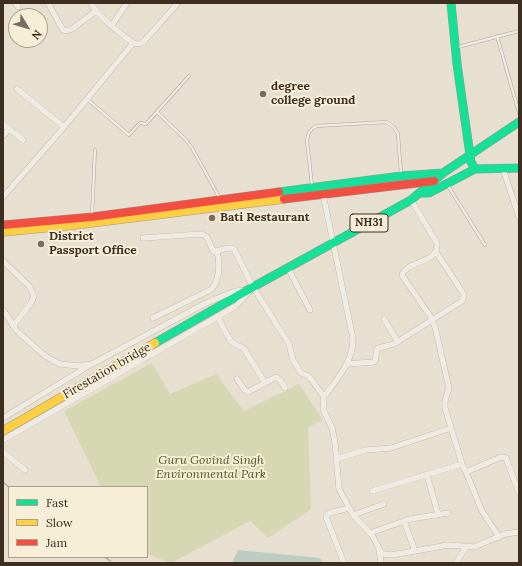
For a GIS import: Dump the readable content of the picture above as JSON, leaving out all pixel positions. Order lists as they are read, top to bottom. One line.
{"streets":{"main road":["NH31","Firestation bridge"]},"crossings":[["NH31","Firestation bridge"]],"parks":["Guru Govind Singh Environmental Park"],"places":["degree college ground","Bati Restaurant","District Passport Office"],"legend":["Fast","Slow","Jam"],"north":"bottom right"}
